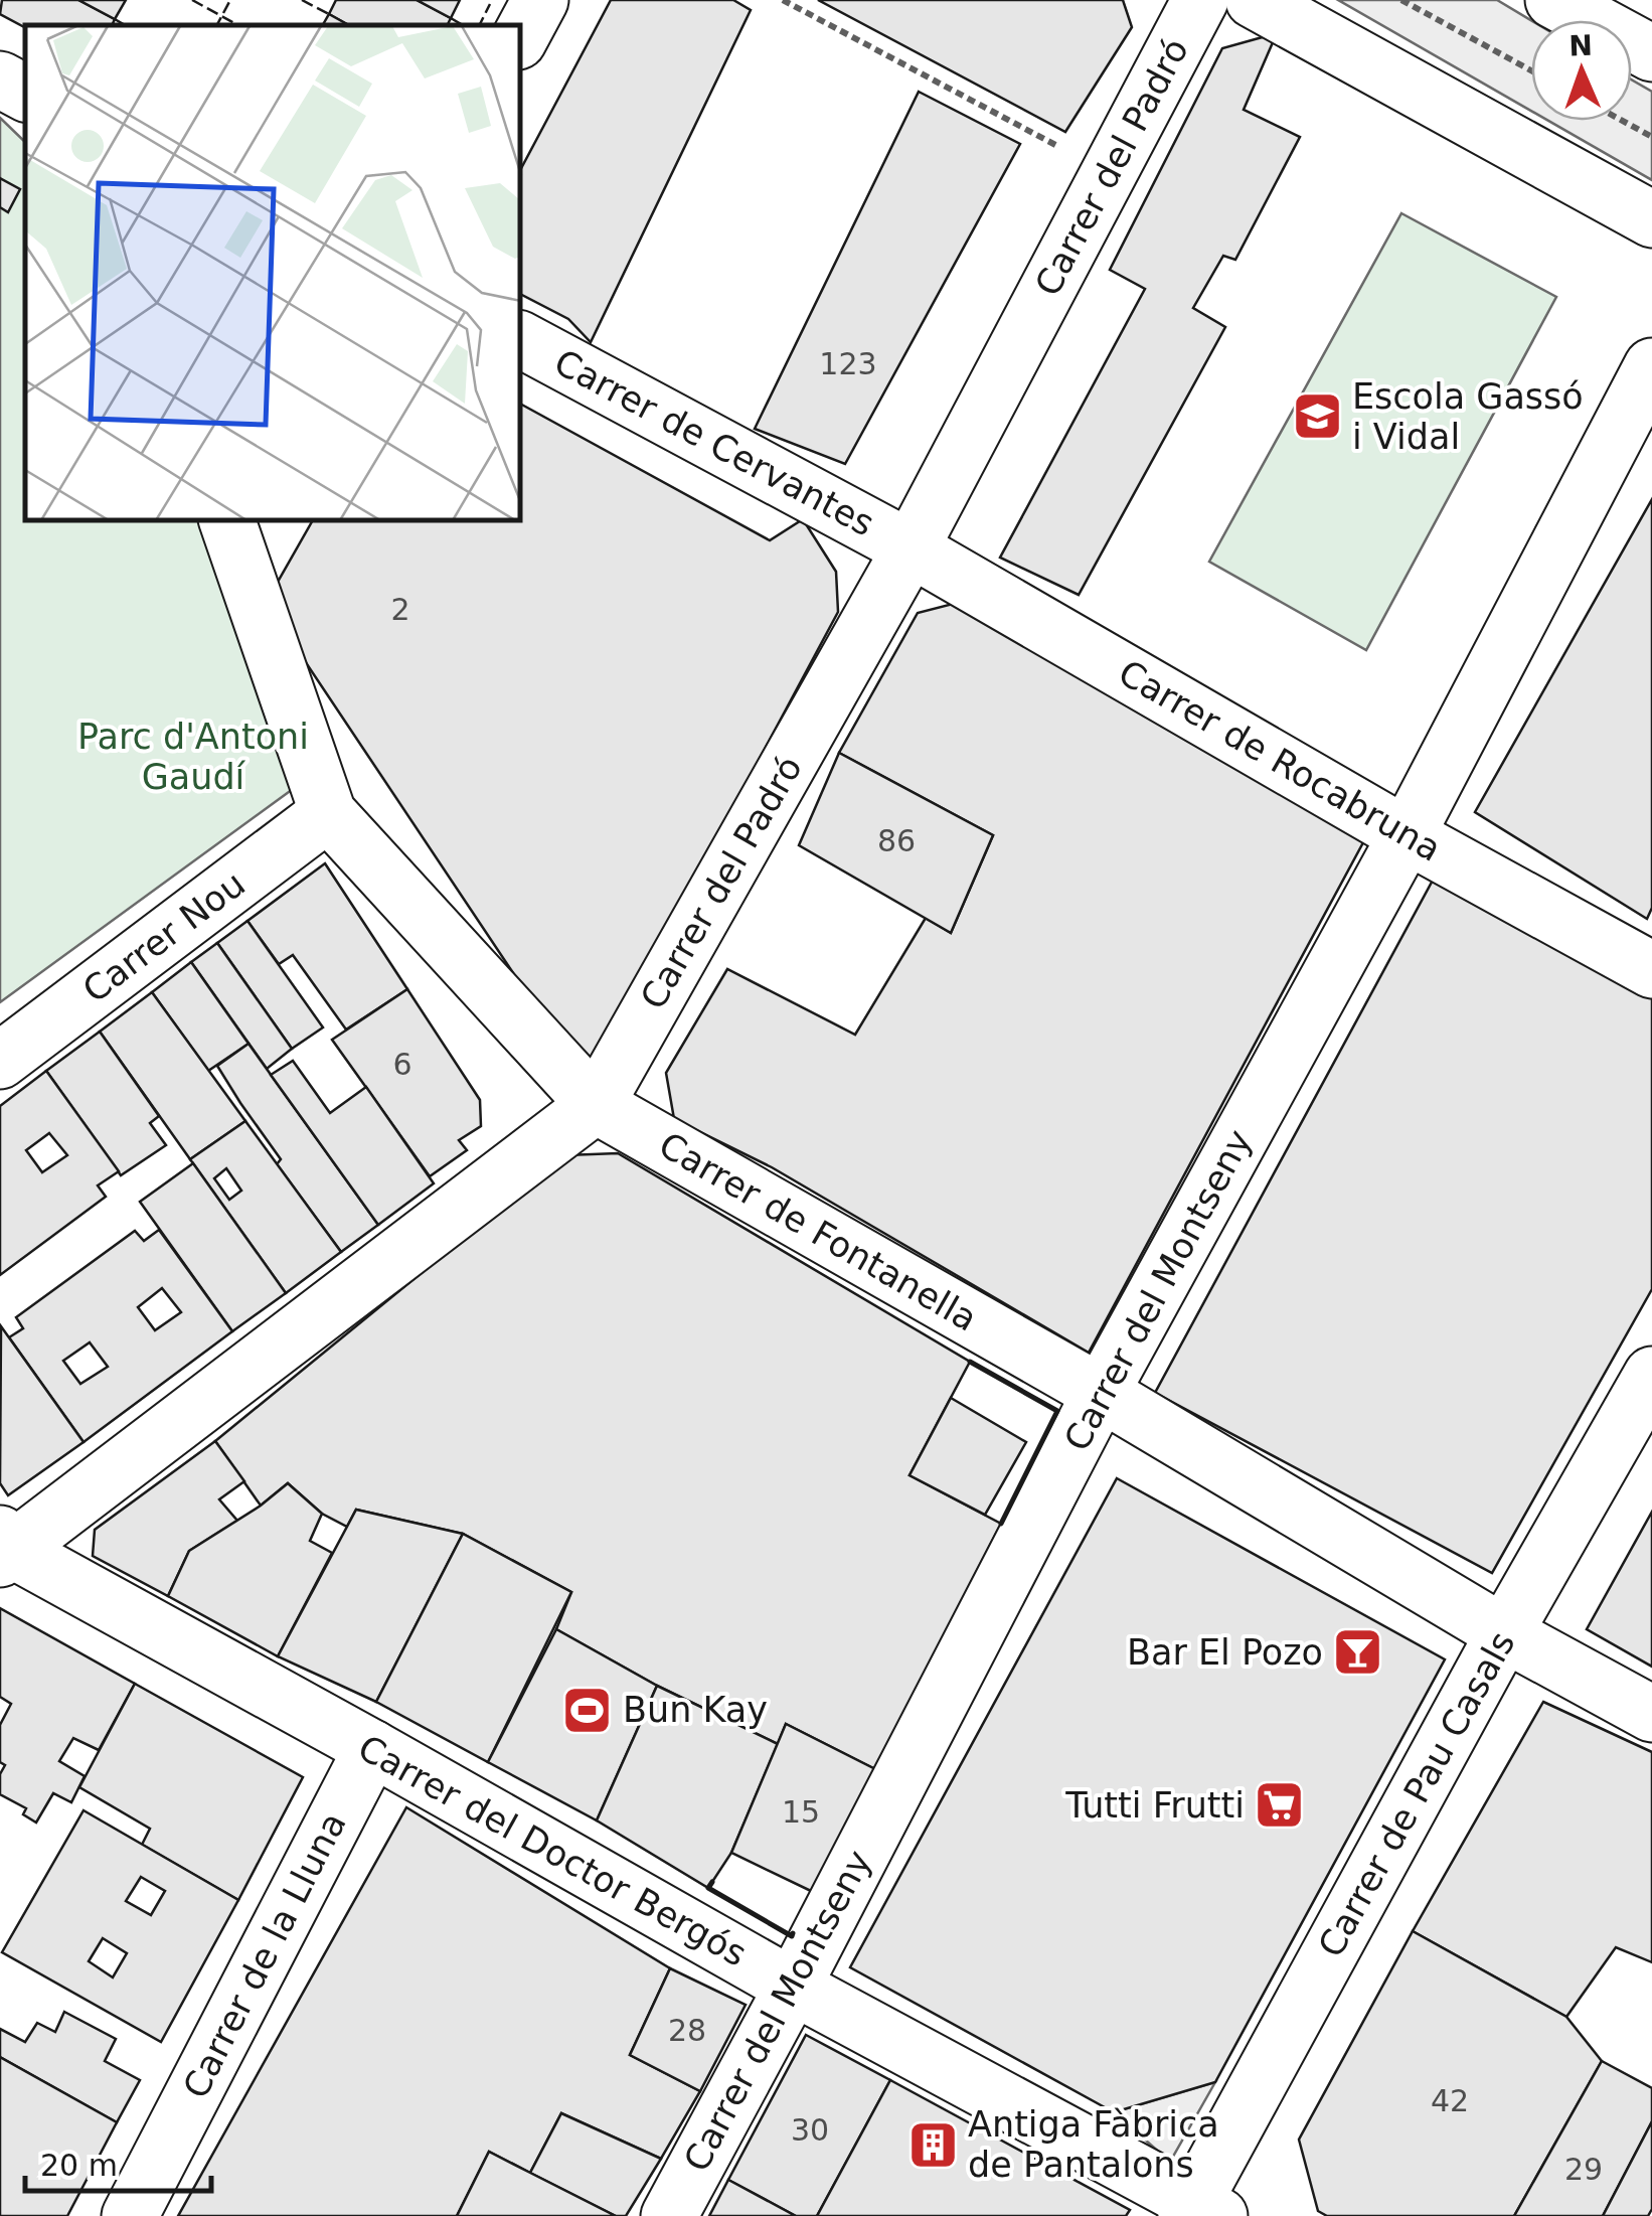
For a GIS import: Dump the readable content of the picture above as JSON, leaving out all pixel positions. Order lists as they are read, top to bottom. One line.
{"streets":{"street":["Carrer del Padró","Carrer de Cervantes","Carrer de Rocabruna","Carrer Nou","Carrer de Fontanella","Carrer del Montseny","Carrer de Pau Casals","Carrer del Doctor Bergós","Carrer de la Lluna"]},"crossings":[["Carrer del Padró","Carrer de Cervantes"],["Carrer del Padró","Carrer de Rocabruna"],["Carrer del Padró","Carrer de Fontanella"],["Carrer del Padró","Carrer del Doctor Bergós"],["Carrer de Cervantes","Carrer de Rocabruna"],["Carrer de Rocabruna","Carrer del Montseny"],["Carrer Nou","Carrer de Fontanella"],["Carrer de Fontanella","Carrer del Montseny"],["Carrer de Fontanella","Carrer de Pau Casals"],["Carrer del Montseny","Carrer del Doctor Bergós"],["Carrer de Pau Casals","Carrer del Doctor Bergós"],["Carrer del Doctor Bergós","Carrer de la Lluna"]],"parks":["Parc d'Antoni Gaudí"],"places":{"school or university":["Escola Gassó i Vidal"],"bar":["Bar El Pozo"],"sports":["Bun Kay"],"supermarket":["Tutti Frutti"],"building":["Antiga Fàbrica de Pantalons"]},"house_numbers":["123","2","86","6","15","28","42","30","29"],"scale_bar":"20 m","north":"top"}
